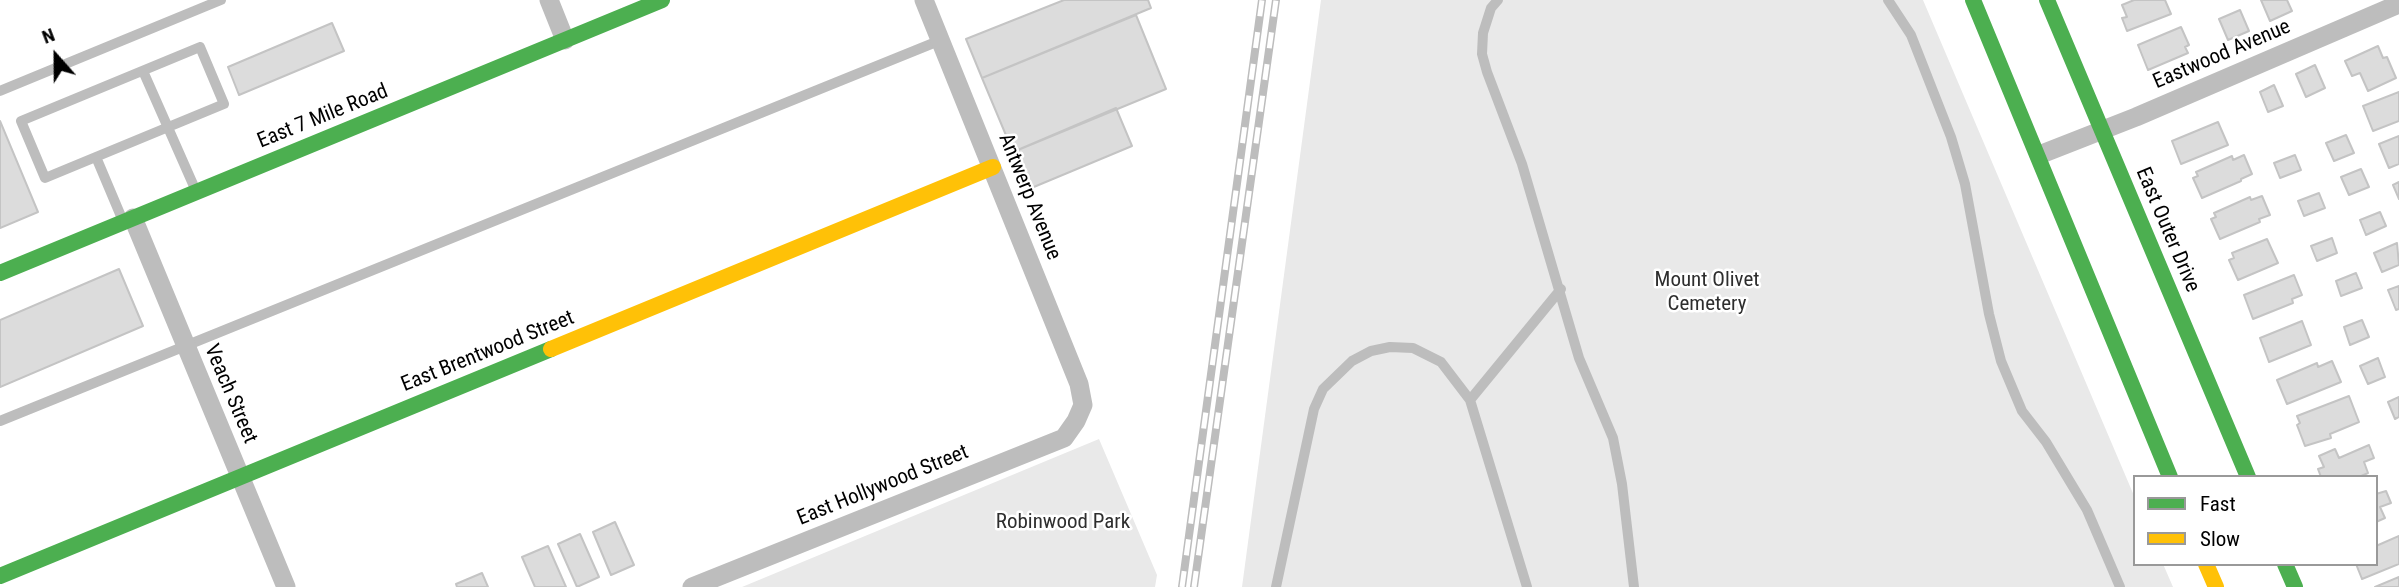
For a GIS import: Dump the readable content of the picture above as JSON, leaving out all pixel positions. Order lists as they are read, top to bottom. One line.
{"streets":{"street":["Eastwood Avenue","East 7 Mile Road","Antwerp Avenue","East Outer Drive","East Brentwood Street","Veach Street","East Hollywood Street"]},"crossings":[["Eastwood Avenue","East Outer Drive"],["East 7 Mile Road","Veach Street"],["Antwerp Avenue","East Brentwood Street"],["Antwerp Avenue","East Hollywood Street"],["East Brentwood Street","Veach Street"]],"parks":["Mount Olivet Cemetery","Robinwood Park"],"legend":["Fast","Slow"],"north":"top"}
